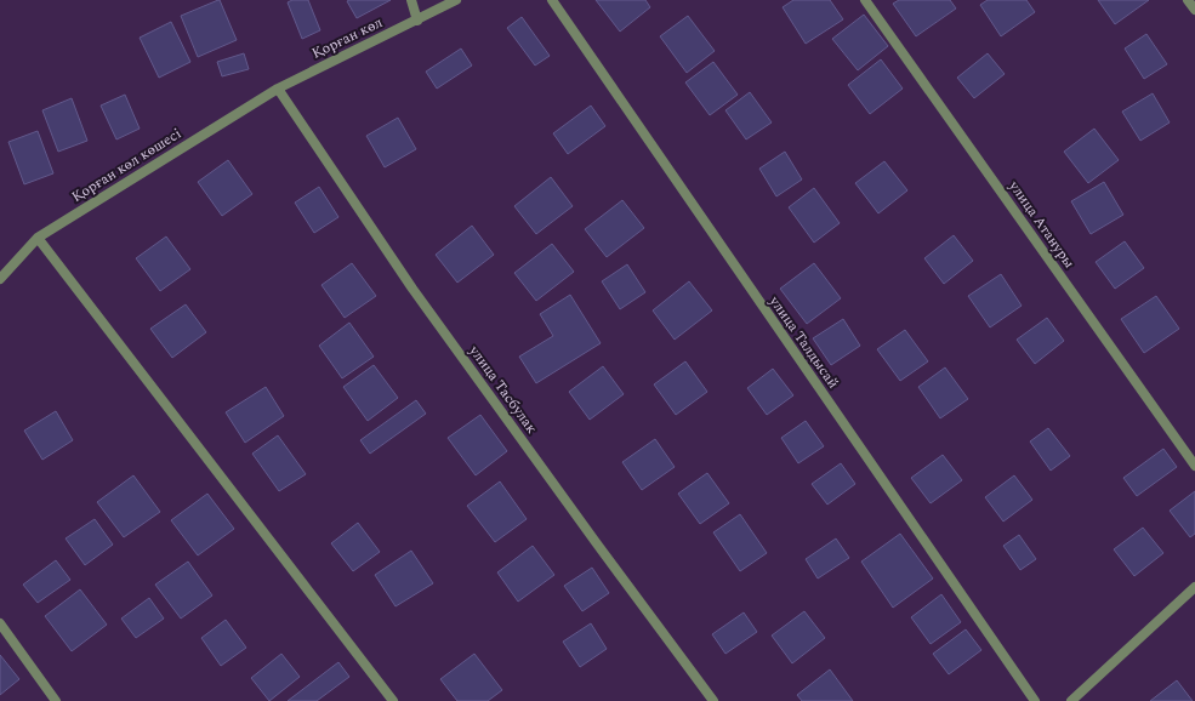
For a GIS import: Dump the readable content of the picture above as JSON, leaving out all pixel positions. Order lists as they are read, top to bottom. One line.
{"streets":{"street":["Қорған көл","Қорған көл көшесі","улица Атануры","улица Талдысай","улица Тасбулак"]},"crossings":[["Қорған көл","Қорған көл көшесі"],["Қорған көл","улица Тасбулак"],["Қорған көл көшесі","улица Тасбулак"]]}
